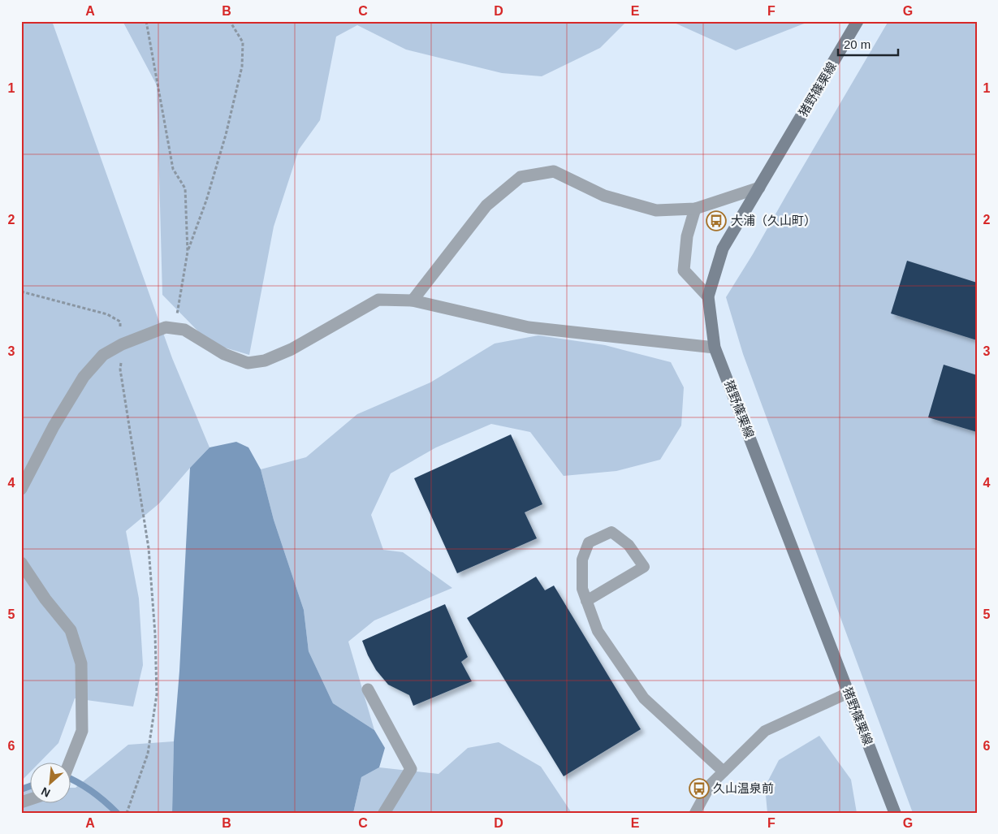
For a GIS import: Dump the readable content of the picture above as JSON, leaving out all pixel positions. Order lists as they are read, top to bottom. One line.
{"streets":{"main road":["猪野篠栗線"]},"places":{"bus stop":["大浦（久山町）","久山温泉前"]},"scale_bar":"20 m","north":"bottom left","grid":{"columns":["A","B","C","D","E","F","G"],"rows":["1","2","3","4","5","6"]}}
